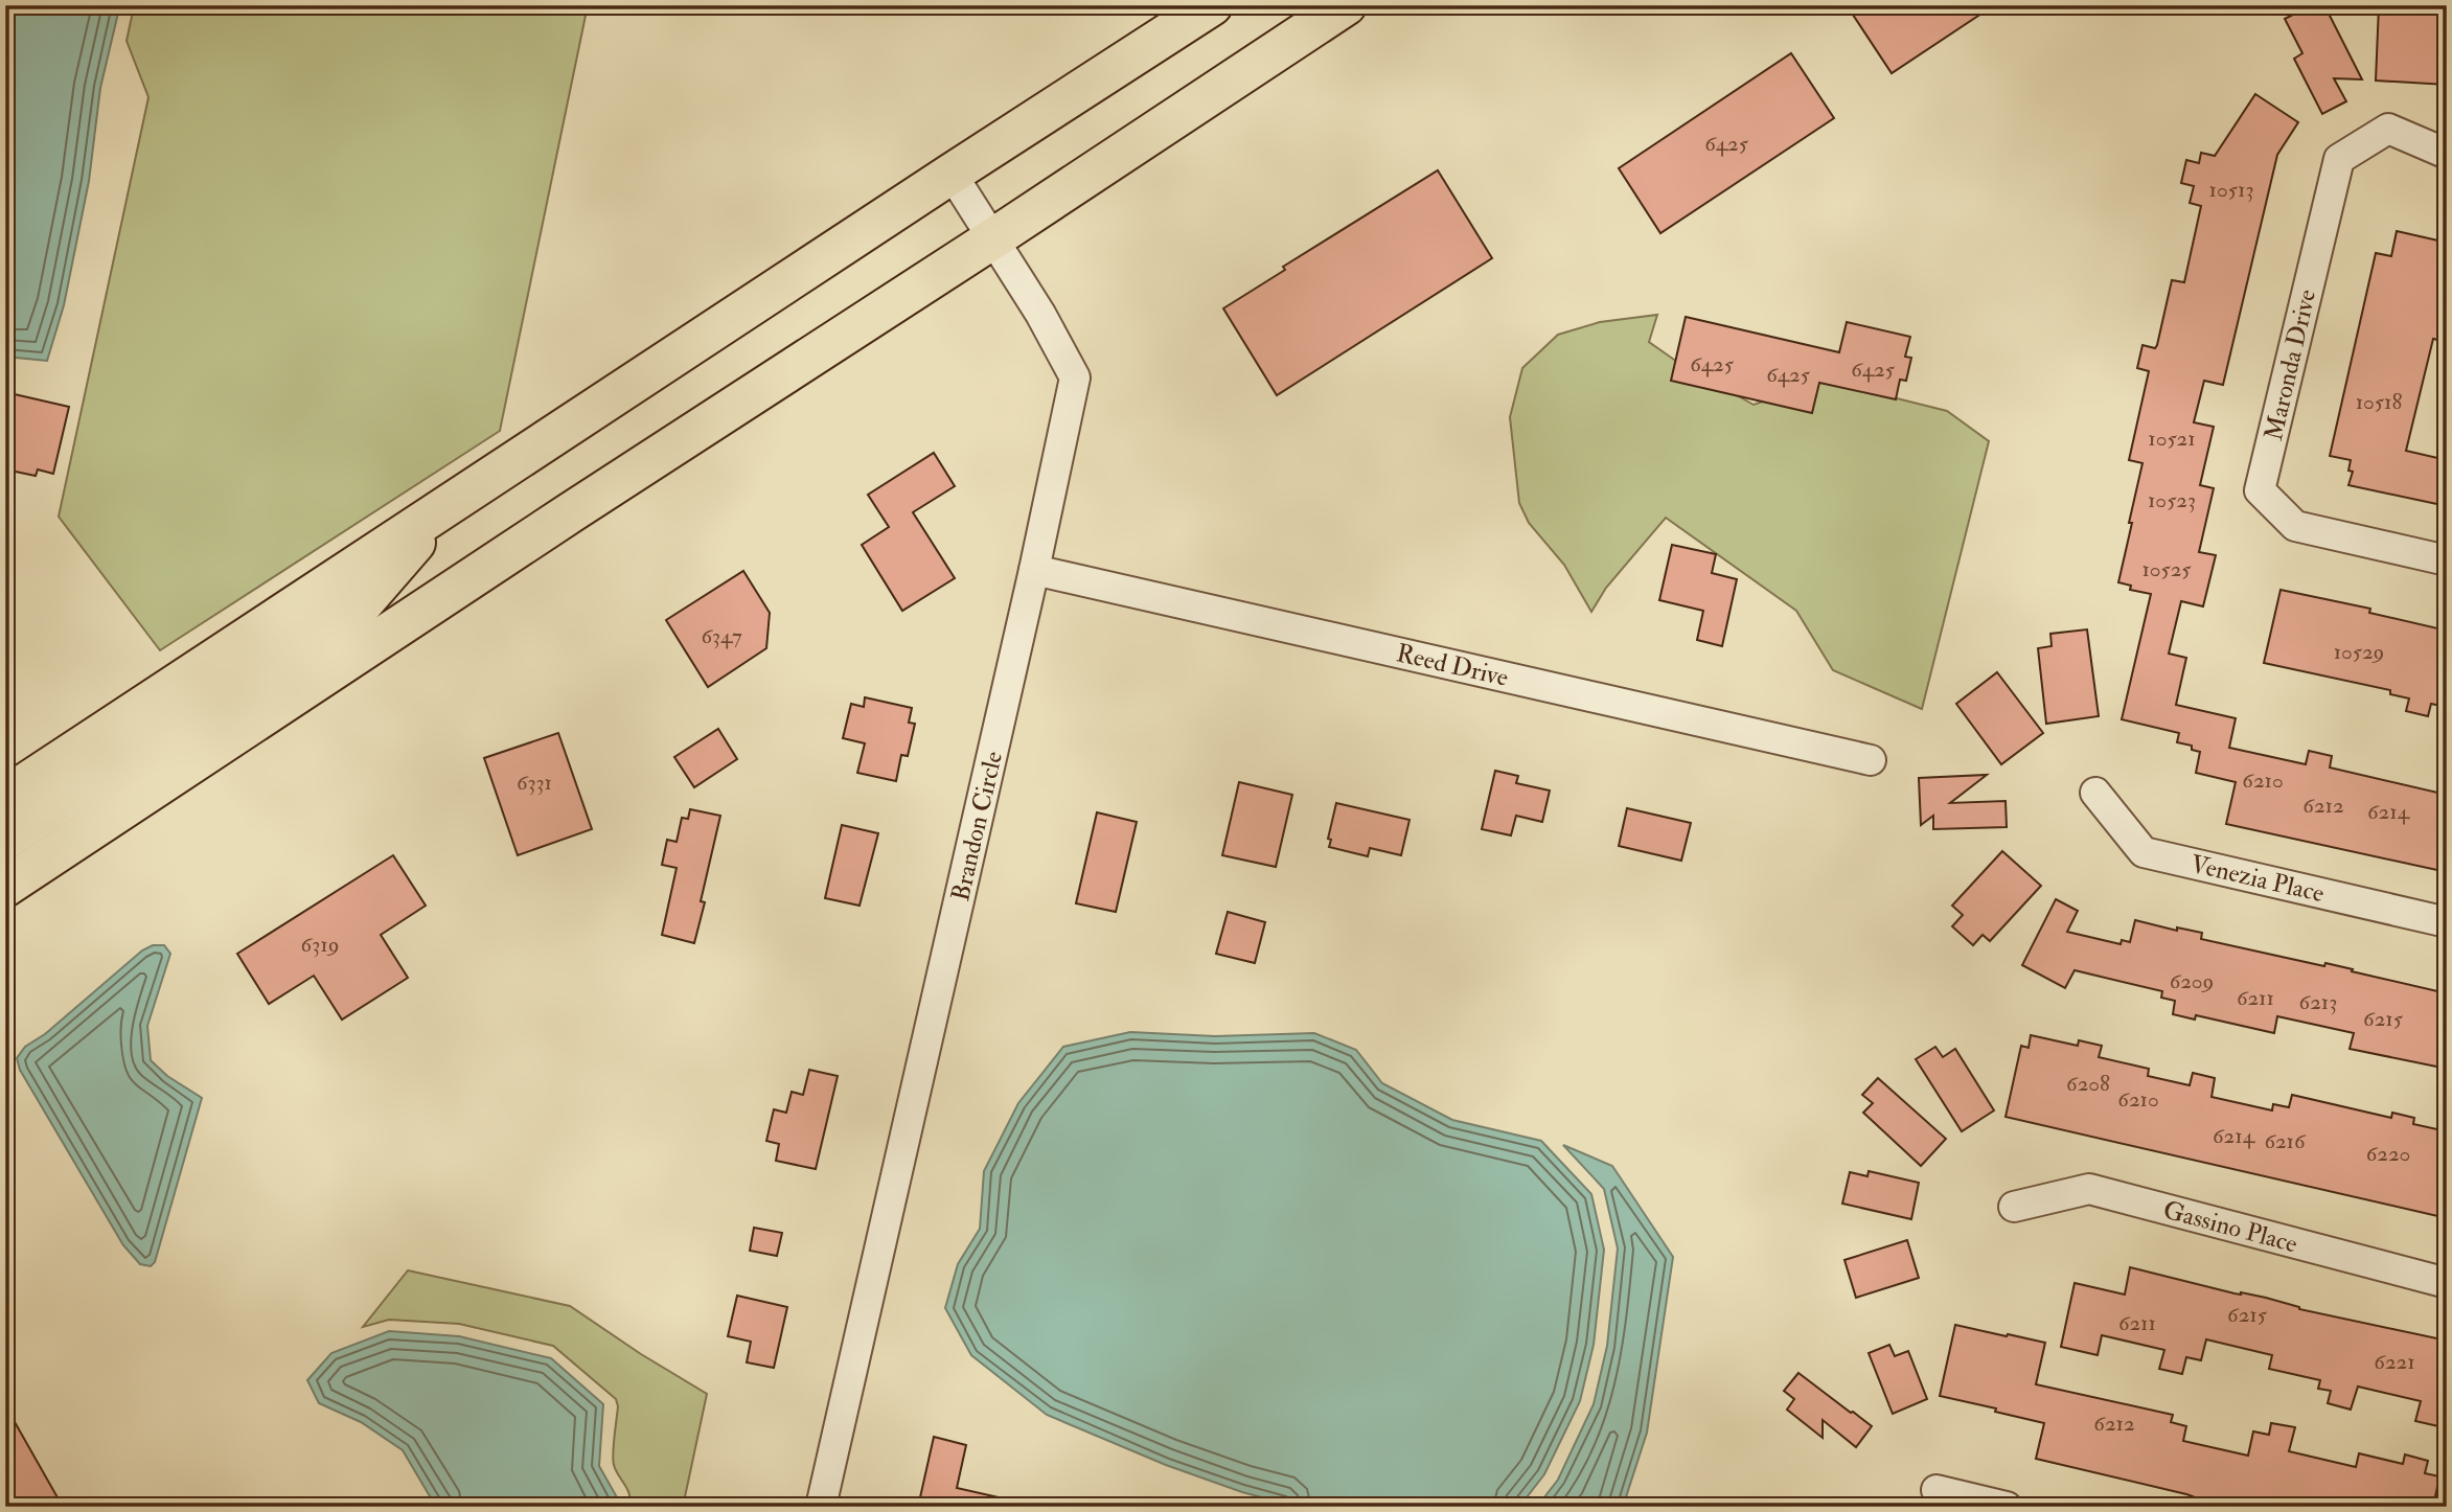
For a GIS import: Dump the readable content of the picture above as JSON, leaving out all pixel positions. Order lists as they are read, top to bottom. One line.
{"streets":{"street":["Maronda Drive","Reed Drive","Brandon Circle","Venezia Place","Gassino Place"]},"crossings":[["Reed Drive","Brandon Circle"]],"house_numbers":["6425","10513","6425","6425","6425","10518","10521","10523","10525","6347","10529","6210","6331","6212","6214","6319","6209","6211","6213","6215","6208","6210","6214","6216","6220","6215","6211","6221","6212"]}
